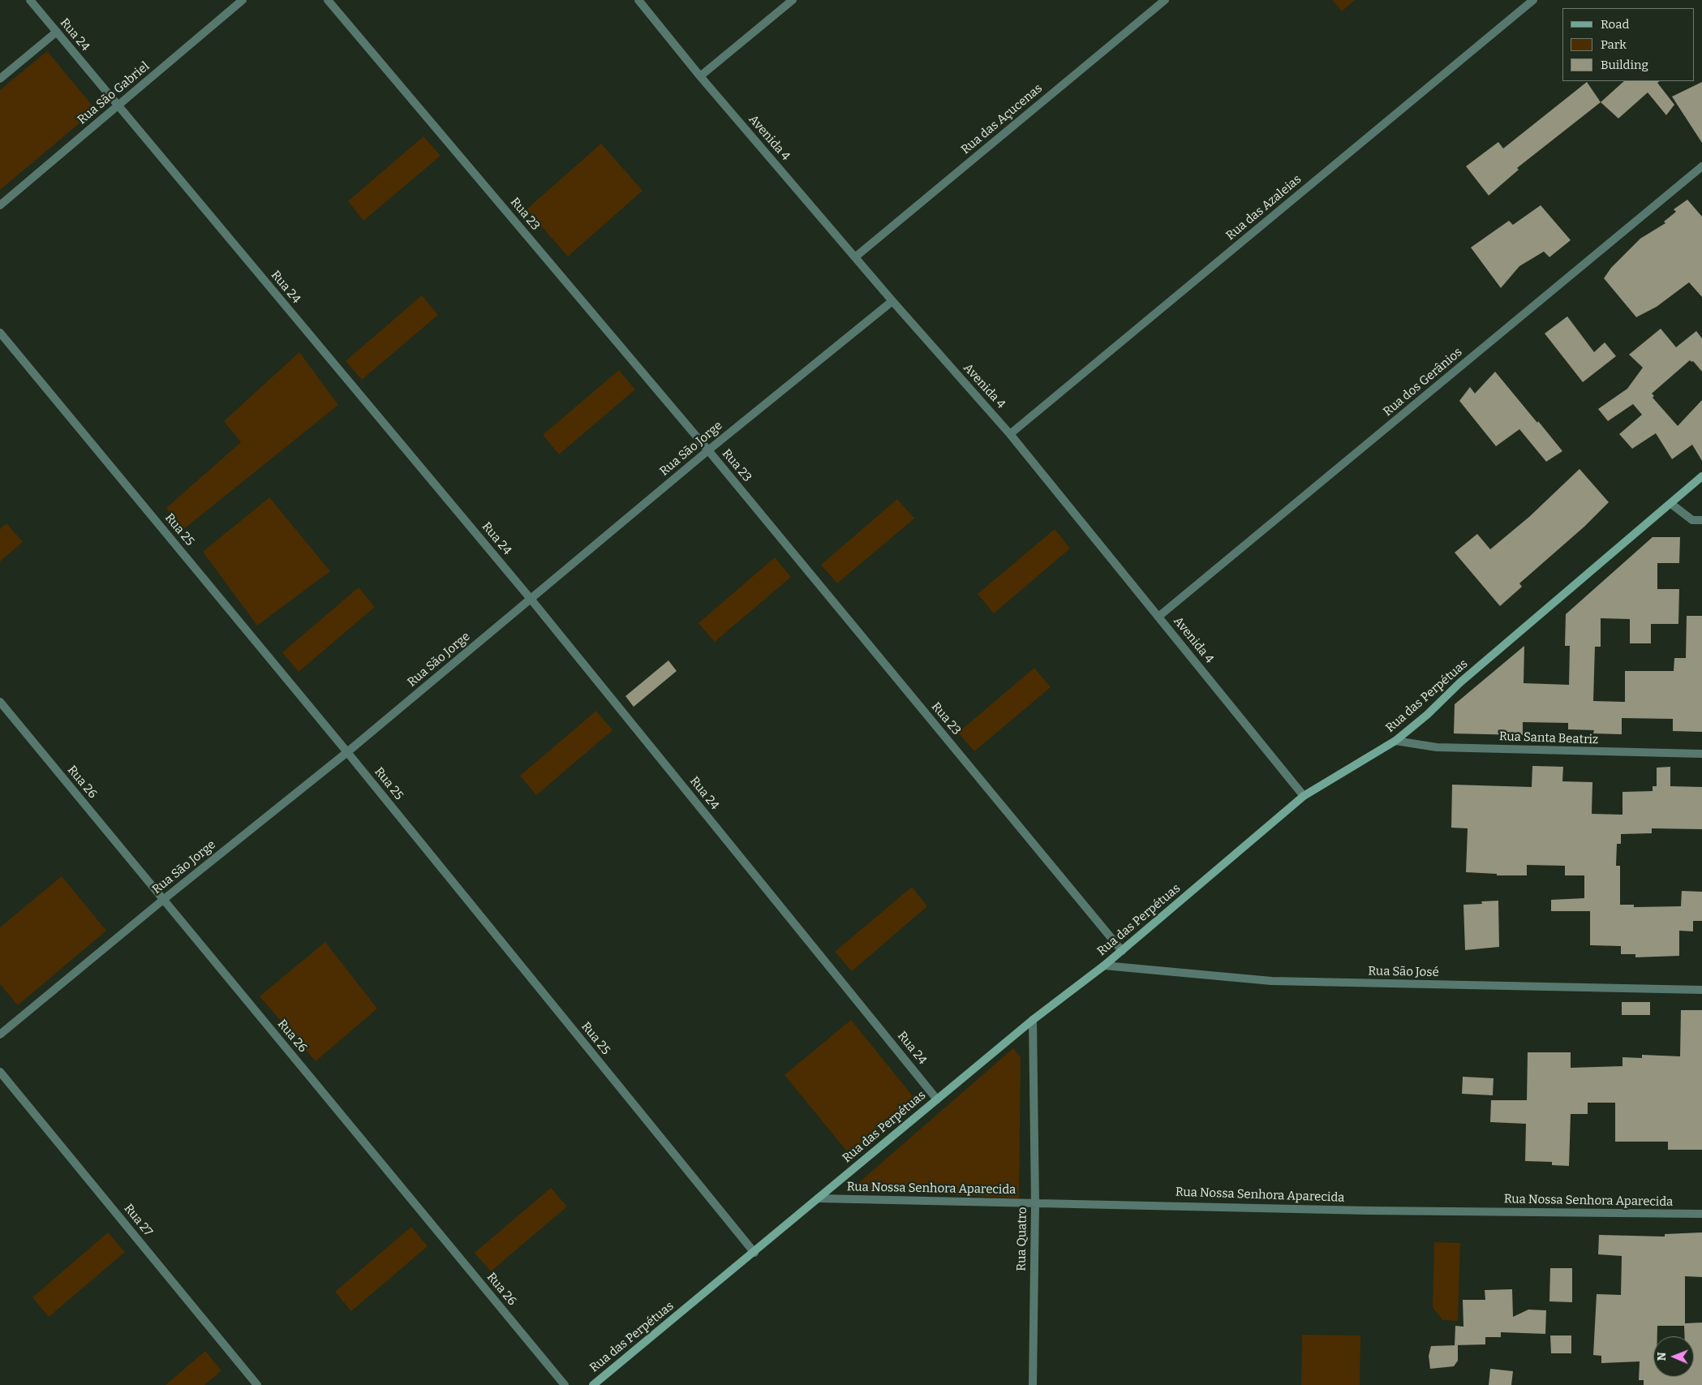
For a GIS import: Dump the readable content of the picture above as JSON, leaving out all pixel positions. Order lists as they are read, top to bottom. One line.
{"streets":{"street":["Rua 24","Rua São Gabriel","Rua das Açucenas","Avenida 4","Rua das Azaleias","Rua 23","Rua dos Gerânios","Rua São Jorge","Rua 25","Rua das Perpétuas","Rua Santa Beatriz","Rua 26","Rua São José","Rua Nossa Senhora Aparecida","Rua 27","Rua Quatro"]},"crossings":[["Rua 24","Rua São Gabriel"],["Rua 24","Rua São Jorge"],["Rua 24","Rua das Perpétuas"],["Rua das Açucenas","Avenida 4"],["Avenida 4","Rua das Azaleias"],["Avenida 4","Rua dos Gerânios"],["Avenida 4","Rua São Jorge"],["Avenida 4","Rua das Perpétuas"],["Rua 23","Rua São Jorge"],["Rua 23","Rua das Perpétuas"],["Rua São Jorge","Rua 25"],["Rua São Jorge","Rua 26"],["Rua 25","Rua das Perpétuas"],["Rua das Perpétuas","Rua Santa Beatriz"],["Rua das Perpétuas","Rua São José"],["Rua das Perpétuas","Rua Nossa Senhora Aparecida"],["Rua das Perpétuas","Rua Quatro"],["Rua Nossa Senhora Aparecida","Rua Quatro"]],"legend":["Road","Park","Building"],"north":"left"}
